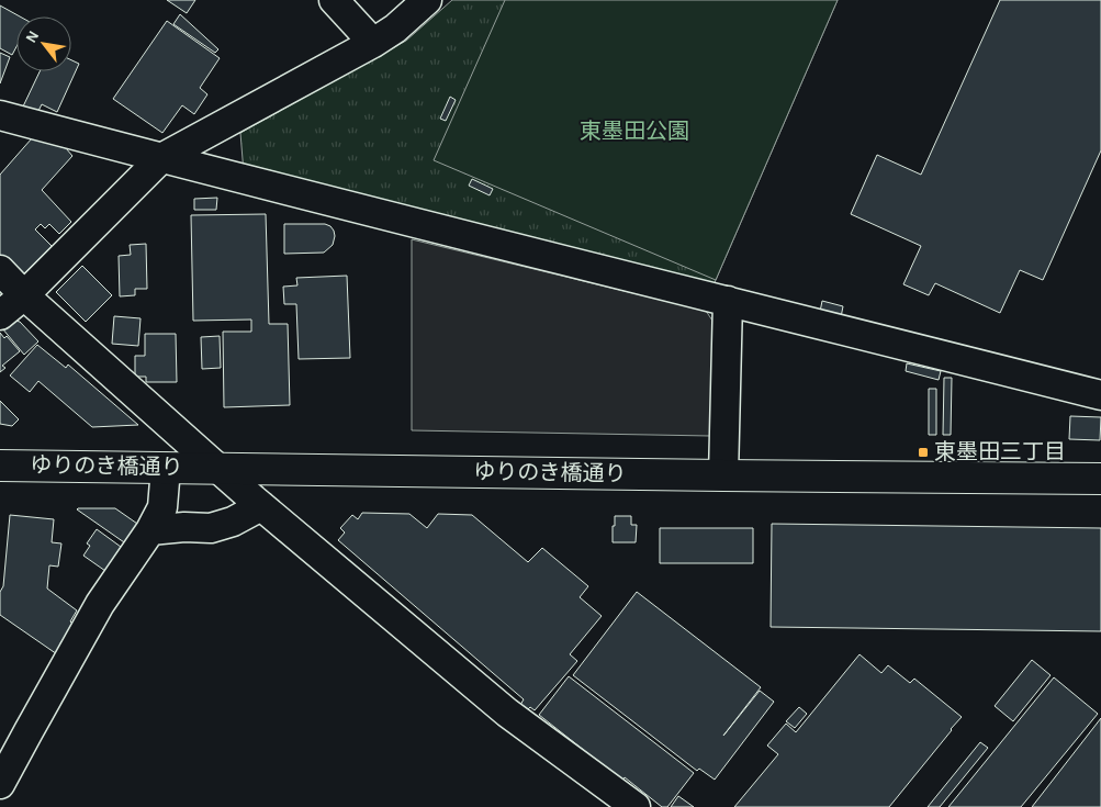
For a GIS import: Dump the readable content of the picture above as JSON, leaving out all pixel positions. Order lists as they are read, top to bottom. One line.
{"streets":{"main road":["ゆりのき橋通り"]},"parks":["東墨田公園"],"places":{"transit":["東墨田三丁目"]},"north":"top left"}
